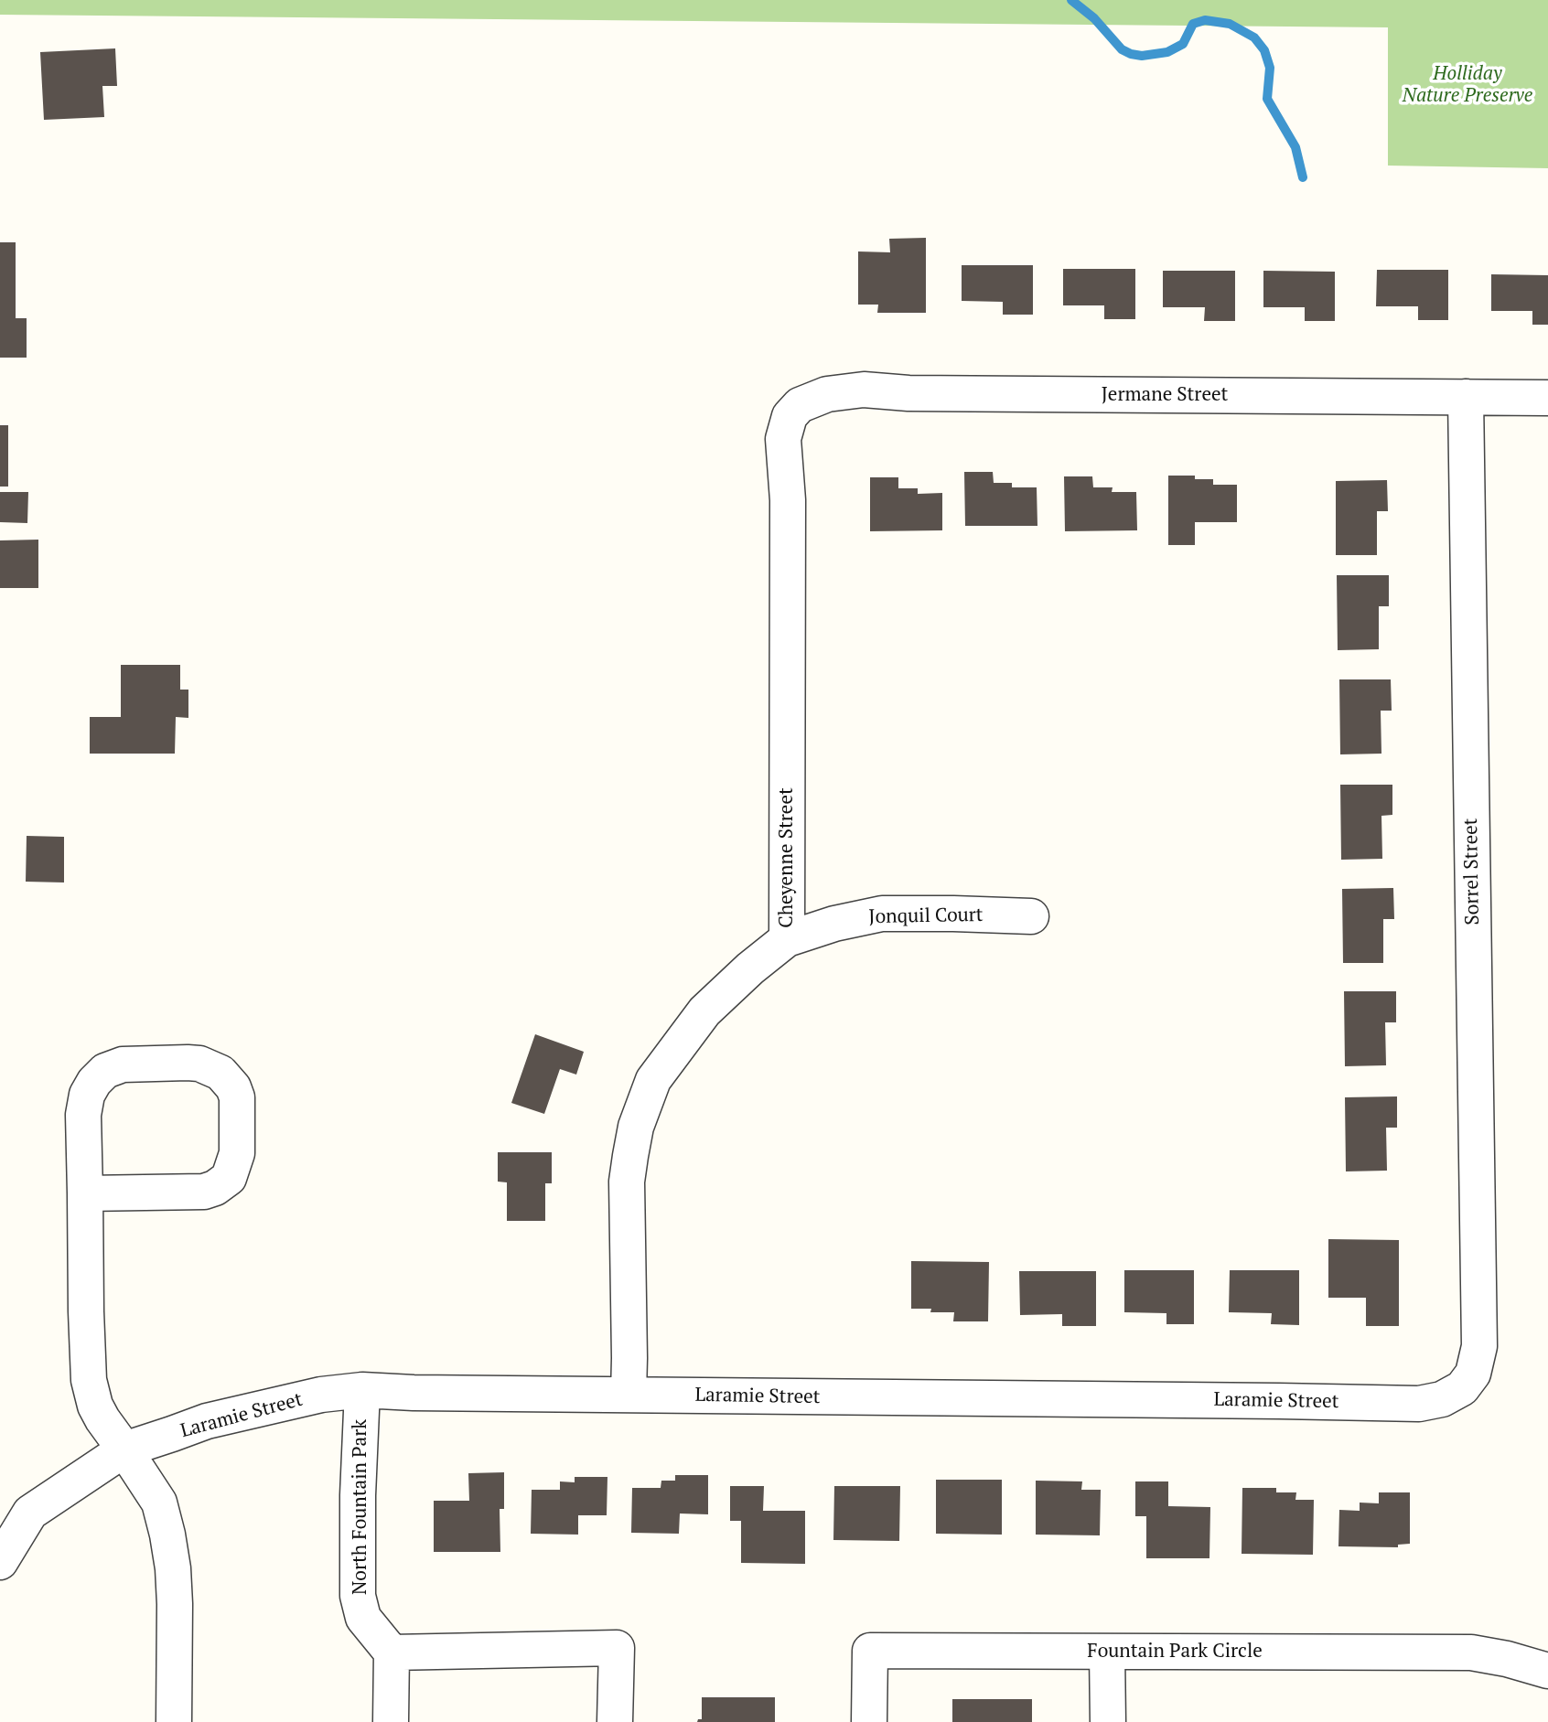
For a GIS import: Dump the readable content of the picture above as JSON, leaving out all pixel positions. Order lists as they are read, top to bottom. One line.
{"streets":{"street":["Jermane Street","Cheyenne Street","Sorrel Street","Jonquil Court","Laramie Street","North Fountain Park","Fountain Park Circle"]},"crossings":[["Jermane Street","Cheyenne Street"],["Jermane Street","Sorrel Street"],["Cheyenne Street","Jonquil Court"],["Cheyenne Street","Laramie Street"],["Sorrel Street","Laramie Street"],["Laramie Street","North Fountain Park"]],"parks":["Holliday Nature Preserve"]}
